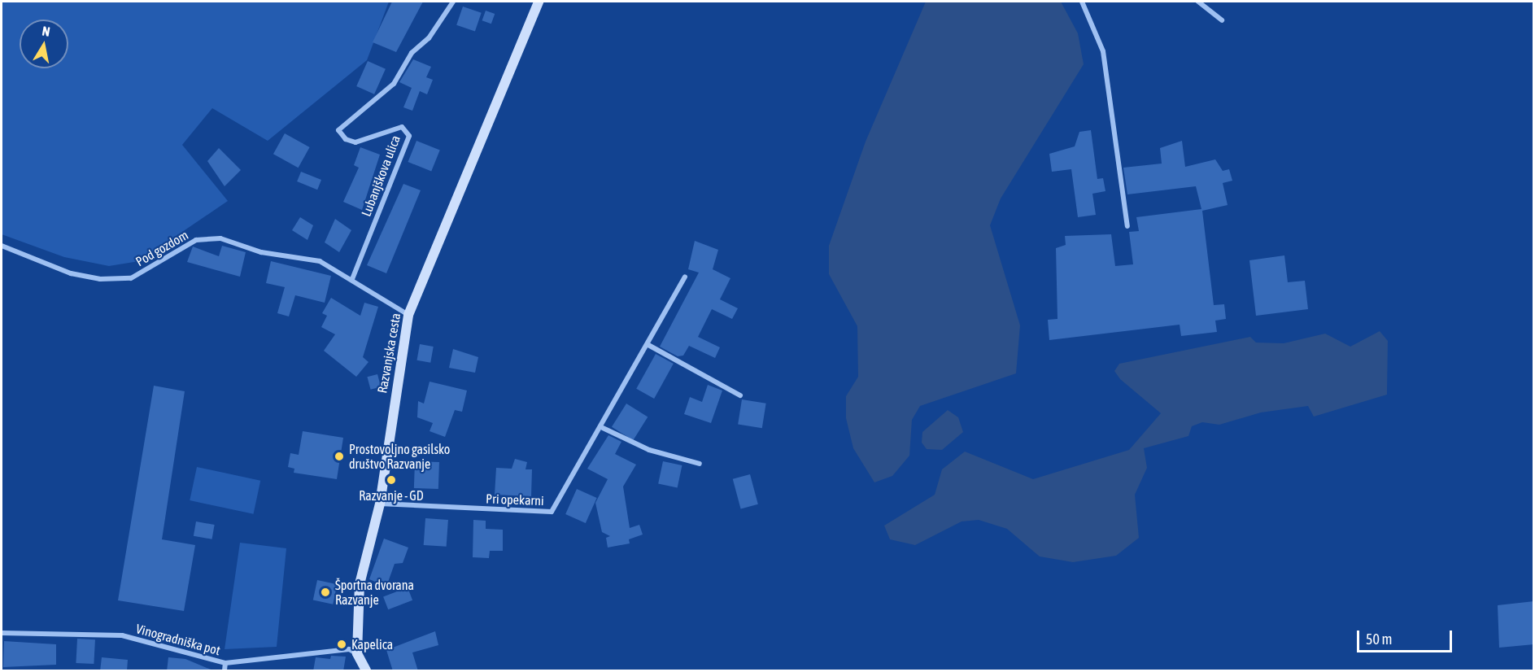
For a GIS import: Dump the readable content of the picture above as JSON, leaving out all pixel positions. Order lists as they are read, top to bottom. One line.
{"streets":{"street":["Lubanjškova ulica","Pod gozdom","Razvanjska cesta","Pri opekarni","Vinogradniška pot"]},"crossings":[["Lubanjškova ulica","Pod gozdom"],["Pod gozdom","Razvanjska cesta"],["Razvanjska cesta","Pri opekarni"],["Razvanjska cesta","Vinogradniška pot"]],"places":["Prostovoljno gasilsko društvo Razvanje","Razvanje - GD","Športna dvorana Razvanje","Kapelica"],"scale_bar":"50 m","north":"top"}
